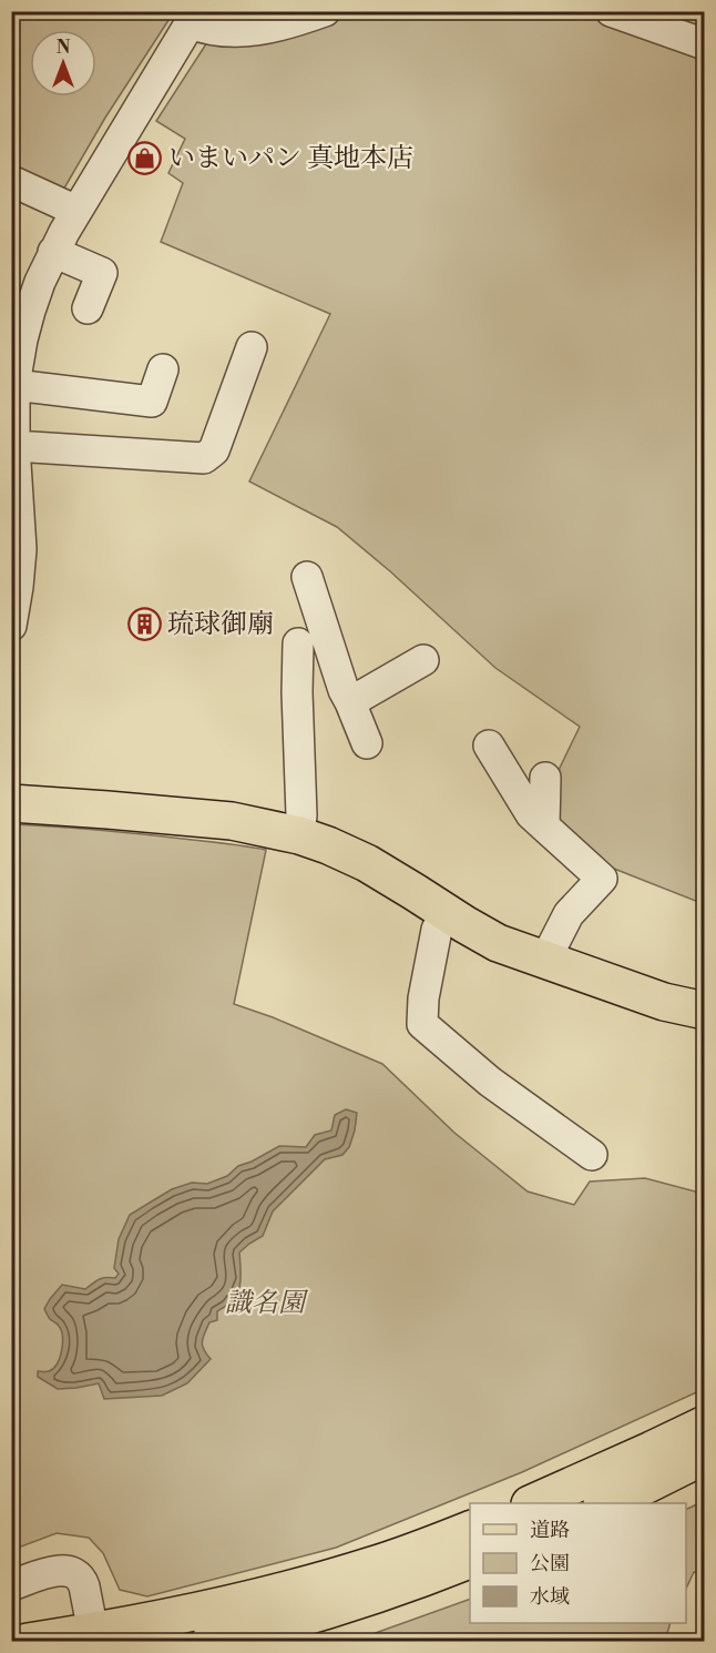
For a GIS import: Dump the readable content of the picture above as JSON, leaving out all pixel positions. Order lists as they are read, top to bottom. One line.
{"parks":["識名園"],"places":{"shop":["いまいパン 真地本店"],"building":["琉球御廟"]},"legend":["道路","公園","水域"],"north":"top"}
